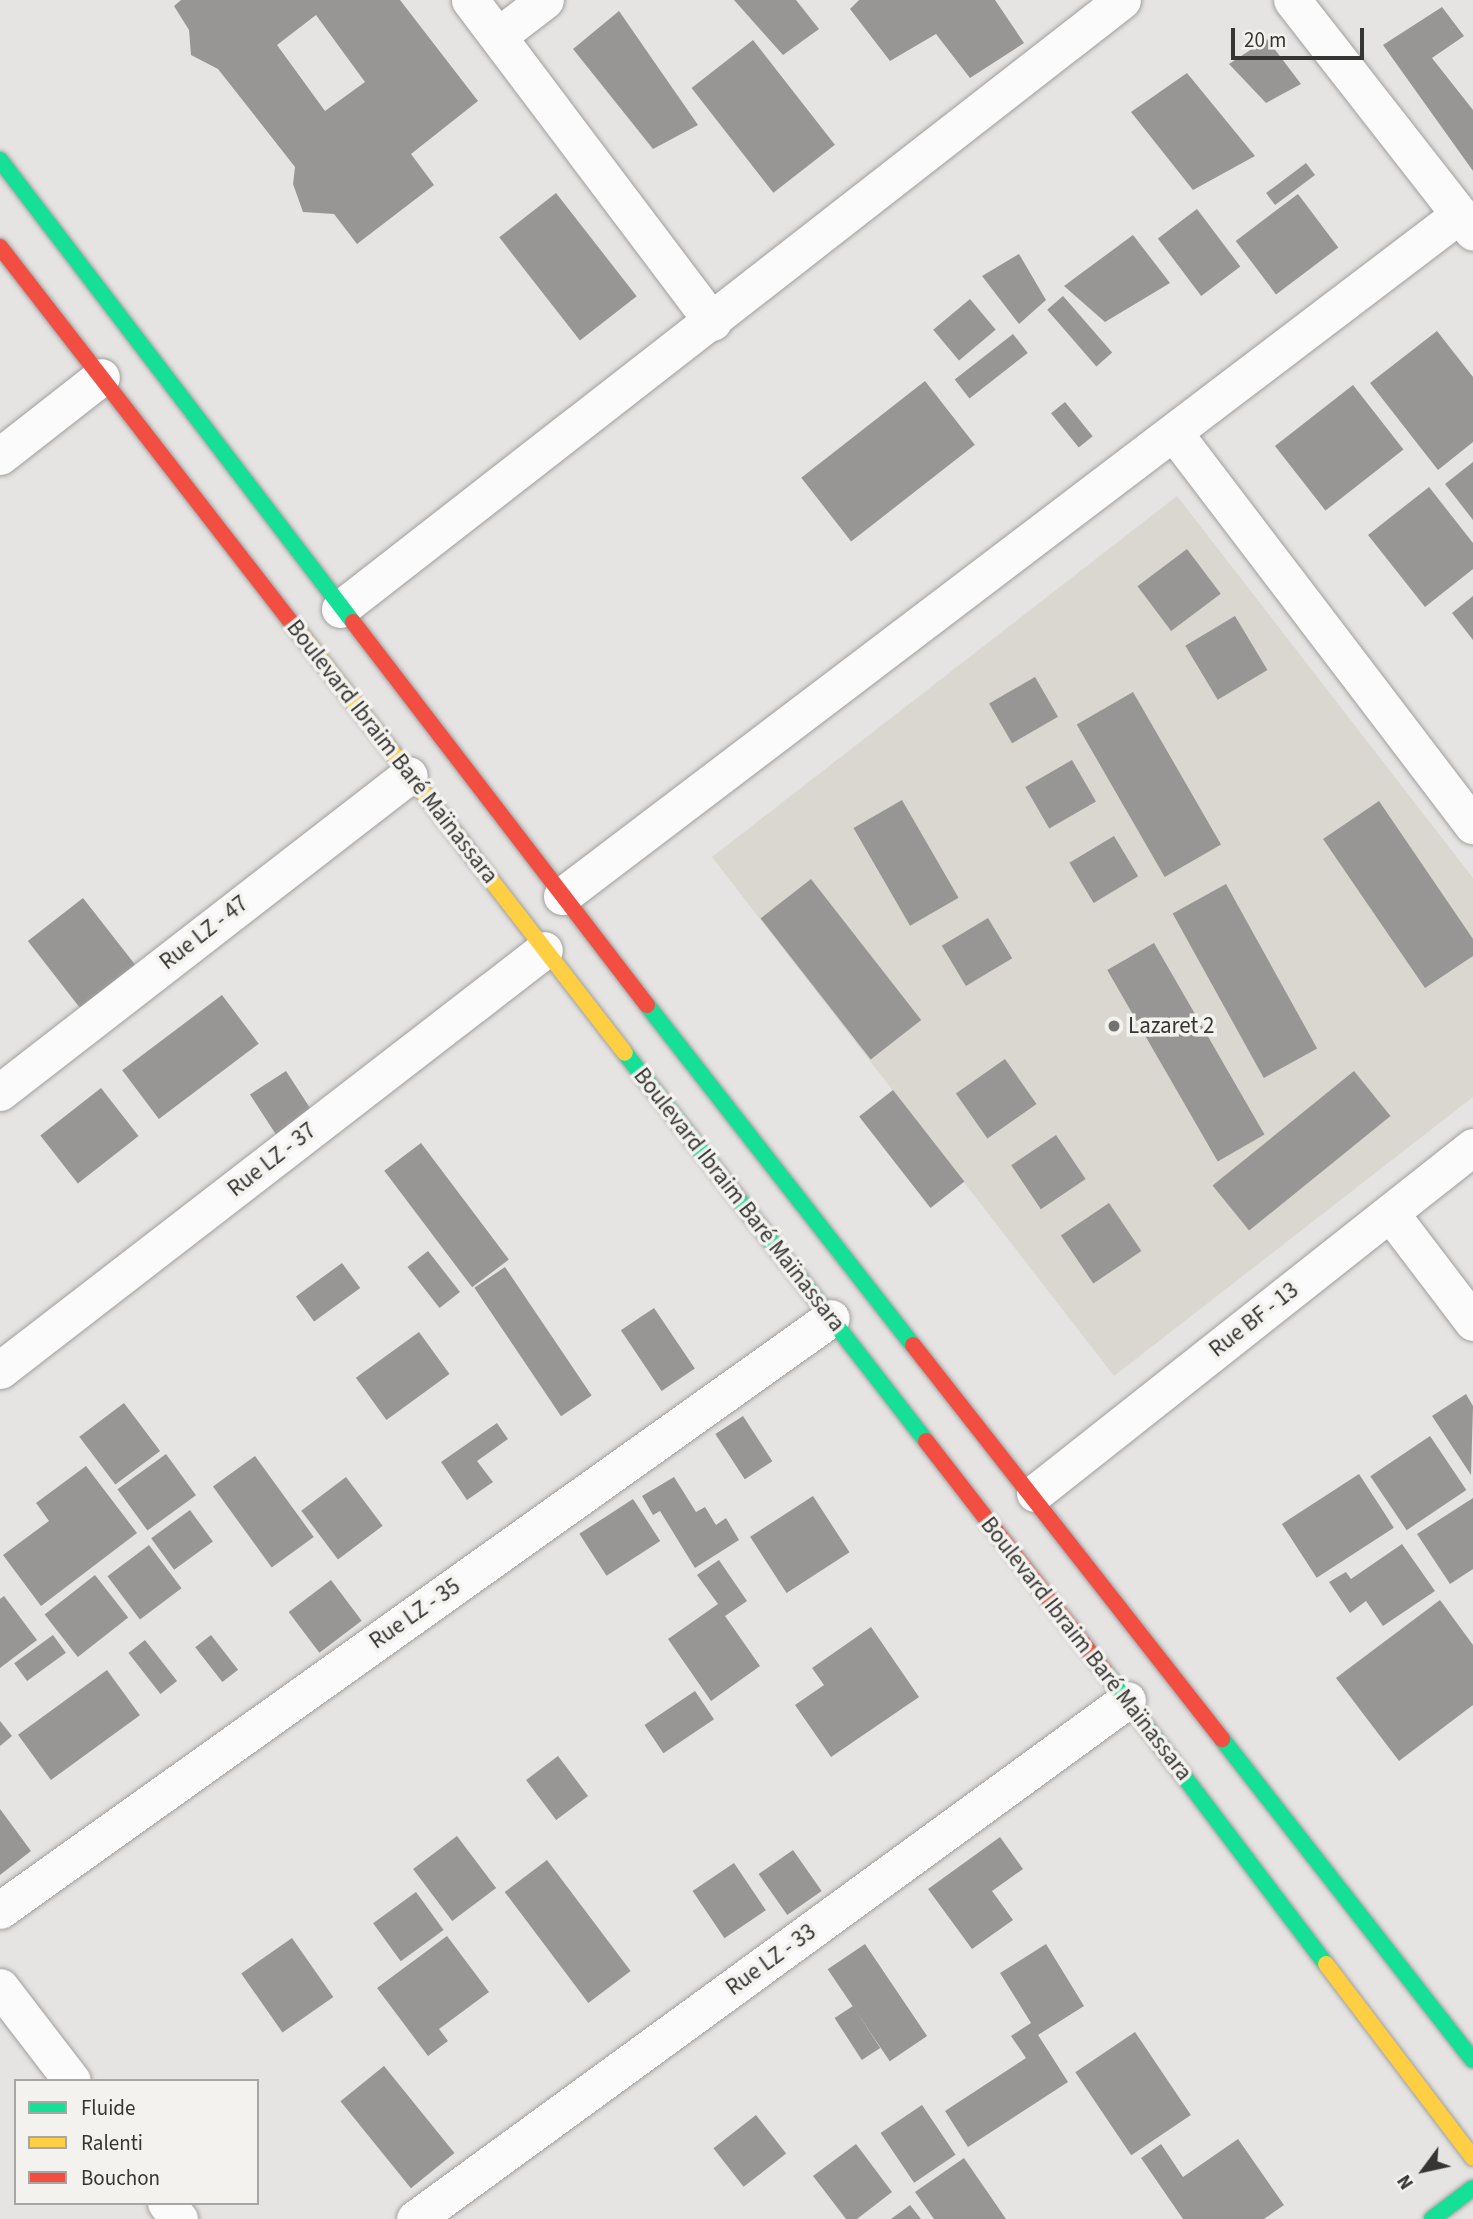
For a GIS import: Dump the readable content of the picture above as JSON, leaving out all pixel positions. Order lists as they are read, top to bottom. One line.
{"streets":{"main road":["Boulevard Ibraim Baré Maïnassara"],"street":["Rue LZ - 47","Rue LZ - 37","Rue BF - 13","Rue LZ - 35","Rue LZ - 33"]},"crossings":[["Boulevard Ibraim Baré Maïnassara","Rue LZ - 47"],["Boulevard Ibraim Baré Maïnassara","Rue LZ - 37"],["Boulevard Ibraim Baré Maïnassara","Rue BF - 13"],["Boulevard Ibraim Baré Maïnassara","Rue LZ - 35"],["Boulevard Ibraim Baré Maïnassara","Rue LZ - 33"]],"places":["Lazaret 2"],"legend":["Fluide","Ralenti","Bouchon"],"scale_bar":"20 m","north":"bottom left"}
